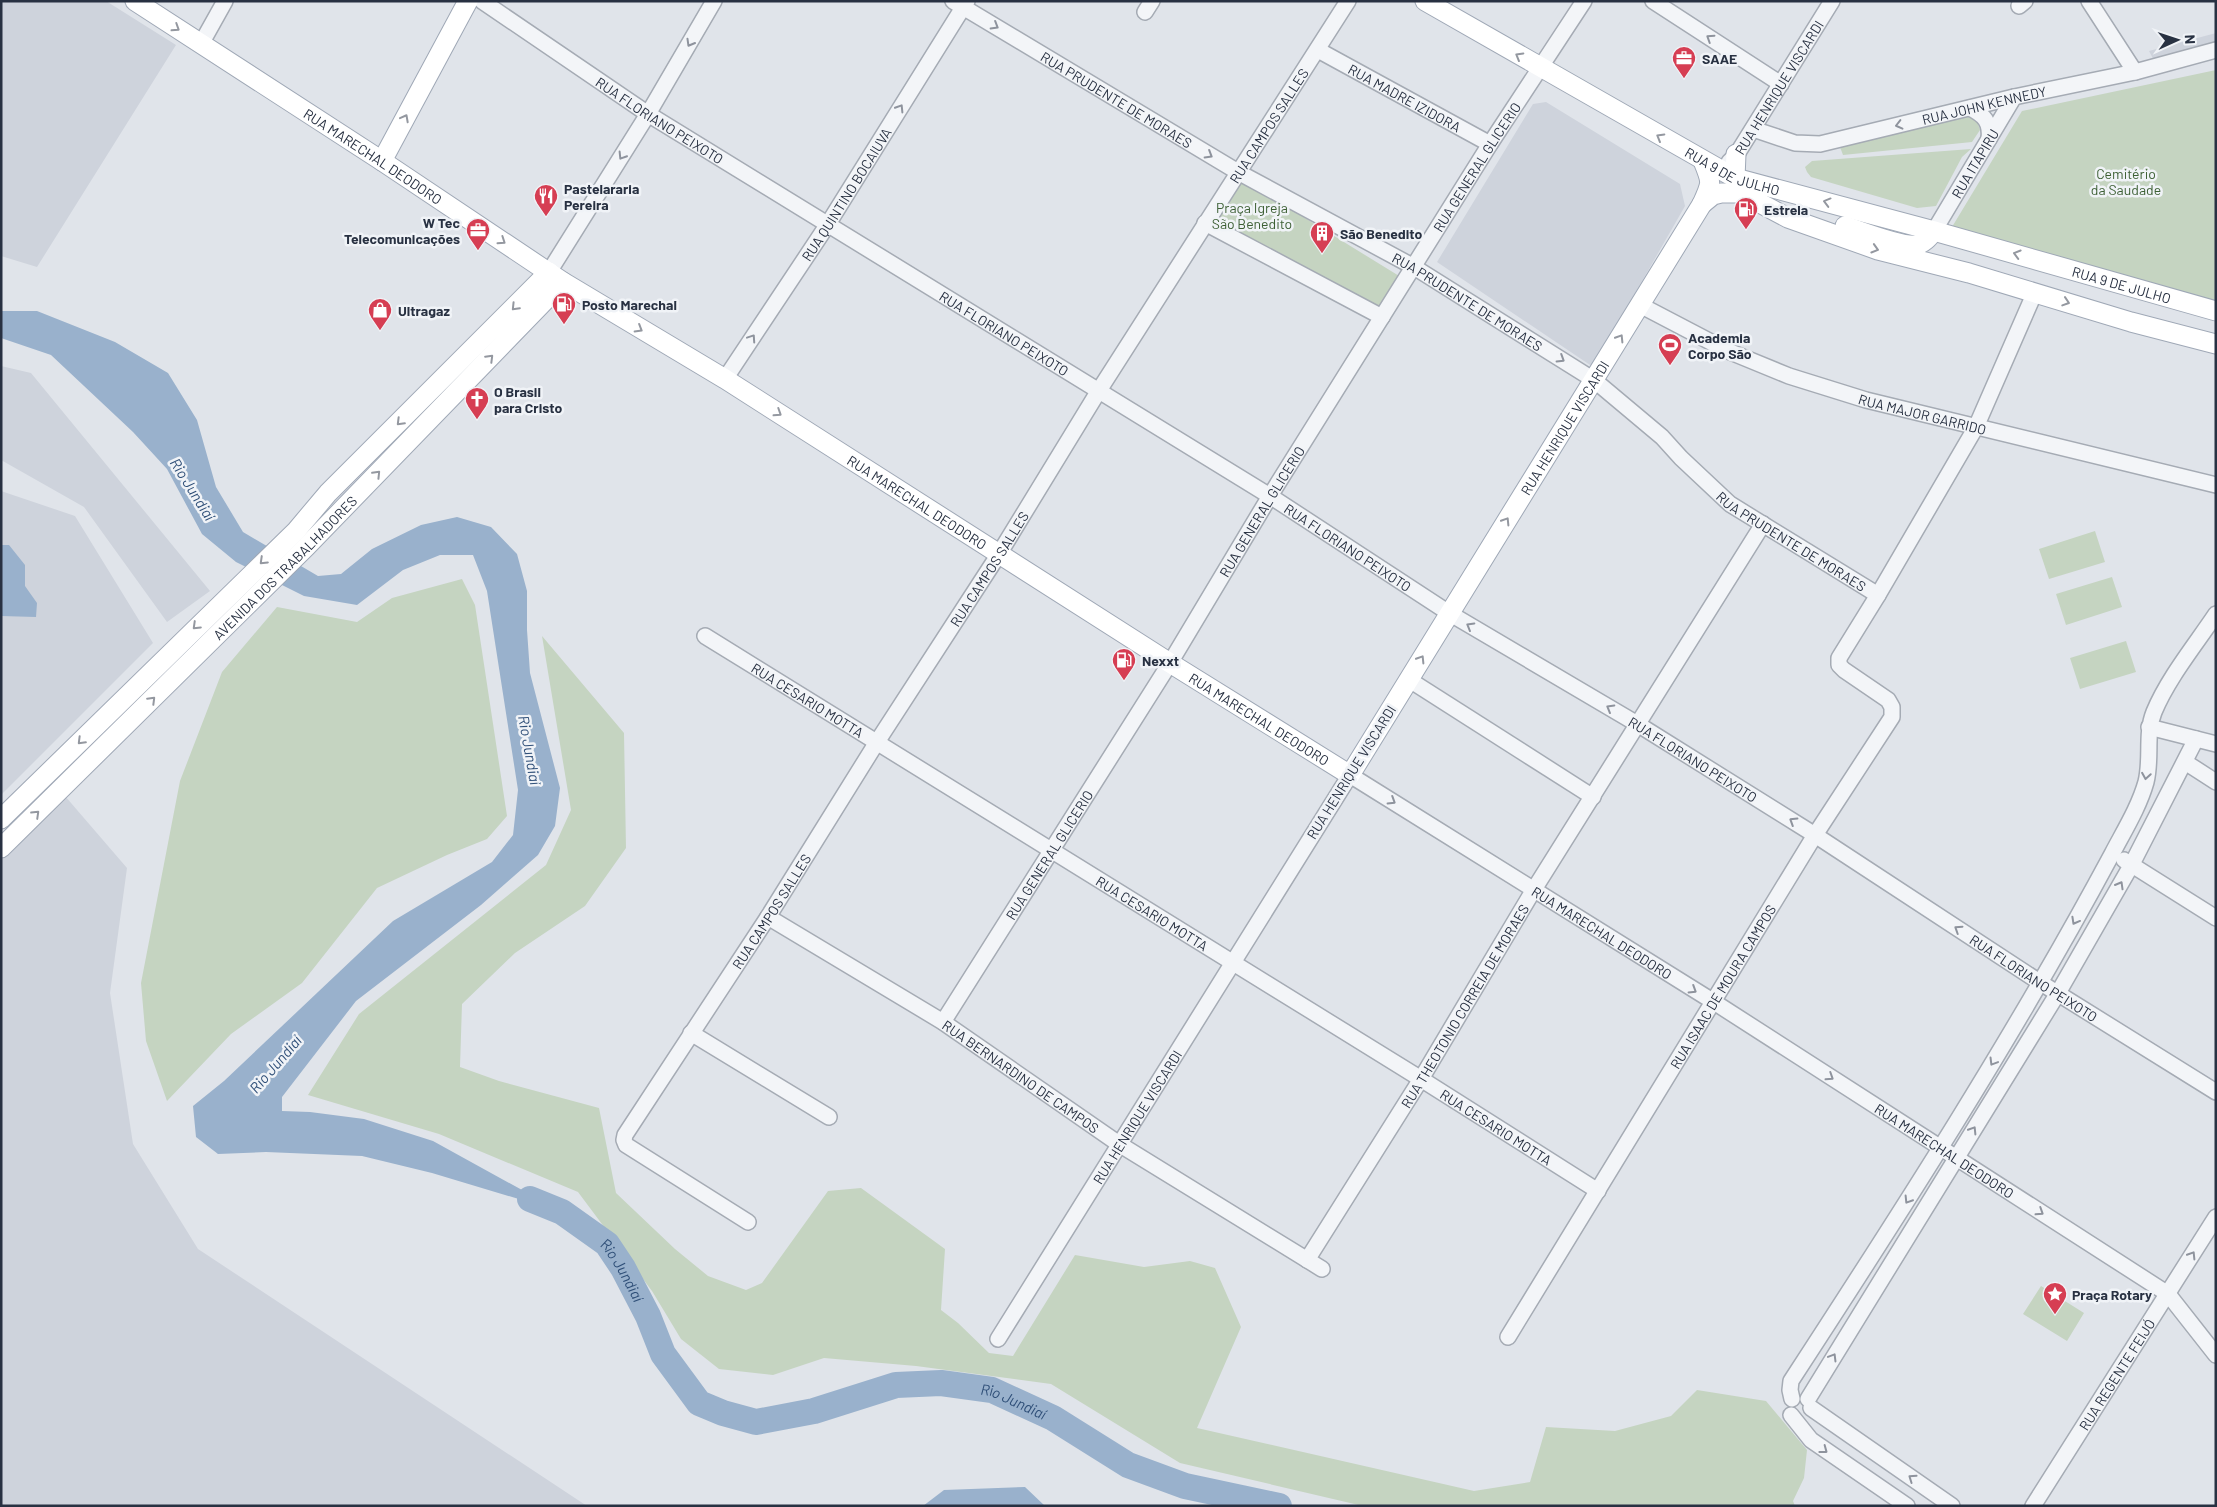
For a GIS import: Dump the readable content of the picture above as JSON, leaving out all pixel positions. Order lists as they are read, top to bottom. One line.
{"streets":{"main road":["RUA HENRIQUE VISCARDI","RUA MARECHAL DEODORO","RUA 9 DE JULHO","AVENIDA DOS TRABALHADORES"],"street":["RUA MADRE IZIDORA","RUA PRUDENTE DE MORAES","RUA JOHN KENNEDY","RUA FLORIANO PEIXOTO","RUA CAMPOS SALLES","RUA ITAPIRU","RUA GENERAL GLICERIO","RUA QUINTINO BOCAIUVA","RUA MAJOR GARRIDO","RUA CESARIO MOTTA","RUA ISAAC DE MOURA CAMPOS","RUA THEOTONIO CORREIA DE MORAES","RUA BERNARDINO DE CAMPOS","RUA REGENTE FEIJÓ"]},"crossings":[["RUA HENRIQUE VISCARDI","RUA PRUDENTE DE MORAES"],["RUA HENRIQUE VISCARDI","RUA JOHN KENNEDY"],["RUA HENRIQUE VISCARDI","RUA FLORIANO PEIXOTO"],["RUA HENRIQUE VISCARDI","RUA MARECHAL DEODORO"],["RUA HENRIQUE VISCARDI","RUA 9 DE JULHO"],["RUA HENRIQUE VISCARDI","RUA MAJOR GARRIDO"],["RUA HENRIQUE VISCARDI","RUA CESARIO MOTTA"],["RUA HENRIQUE VISCARDI","RUA BERNARDINO DE CAMPOS"],["RUA MADRE IZIDORA","RUA CAMPOS SALLES"],["RUA MADRE IZIDORA","RUA GENERAL GLICERIO"],["RUA PRUDENTE DE MORAES","RUA CAMPOS SALLES"],["RUA PRUDENTE DE MORAES","RUA GENERAL GLICERIO"],["RUA PRUDENTE DE MORAES","RUA QUINTINO BOCAIUVA"],["RUA PRUDENTE DE MORAES","RUA ISAAC DE MOURA CAMPOS"],["RUA PRUDENTE DE MORAES","RUA THEOTONIO CORREIA DE MORAES"],["RUA JOHN KENNEDY","RUA ITAPIRU"],["RUA FLORIANO PEIXOTO","RUA CAMPOS SALLES"],["RUA FLORIANO PEIXOTO","RUA GENERAL GLICERIO"],["RUA FLORIANO PEIXOTO","RUA QUINTINO BOCAIUVA"],["RUA FLORIANO PEIXOTO","RUA ISAAC DE MOURA CAMPOS"],["RUA FLORIANO PEIXOTO","RUA THEOTONIO CORREIA DE MORAES"],["RUA CAMPOS SALLES","RUA MARECHAL DEODORO"],["RUA CAMPOS SALLES","RUA CESARIO MOTTA"],["RUA CAMPOS SALLES","RUA BERNARDINO DE CAMPOS"],["RUA MARECHAL DEODORO","RUA GENERAL GLICERIO"],["RUA MARECHAL DEODORO","RUA QUINTINO BOCAIUVA"],["RUA MARECHAL DEODORO","AVENIDA DOS TRABALHADORES"],["RUA MARECHAL DEODORO","RUA ISAAC DE MOURA CAMPOS"],["RUA MARECHAL DEODORO","RUA THEOTONIO CORREIA DE MORAES"],["RUA MARECHAL DEODORO","RUA REGENTE FEIJÓ"],["RUA ITAPIRU","RUA 9 DE JULHO"],["RUA GENERAL GLICERIO","RUA 9 DE JULHO"],["RUA GENERAL GLICERIO","RUA CESARIO MOTTA"],["RUA GENERAL GLICERIO","RUA BERNARDINO DE CAMPOS"],["RUA CESARIO MOTTA","RUA ISAAC DE MOURA CAMPOS"],["RUA CESARIO MOTTA","RUA THEOTONIO CORREIA DE MORAES"],["RUA THEOTONIO CORREIA DE MORAES","RUA BERNARDINO DE CAMPOS"]],"one_way":["RUA PRUDENTE DE MORAES","RUA JOHN KENNEDY","RUA MARECHAL DEODORO","RUA QUINTINO BOCAIUVA"],"water":["Rio Jundiaí"],"parks":["Cemitério da Saudade","Praça Igreja São Benedito"],"places":{"office":["SAAE","W Tec Telecomunicações"],"restaurant":["Pastelararia Pereira"],"fuel station":["Estrela","Posto Marechal","Nexxt"],"building":["São Benedito"],"shop":["Ultragaz"],"sports":["Academia Corpo São"],"church":["O Brasil para Cristo"],"place":["Praça Rotary"]},"north":"right"}
